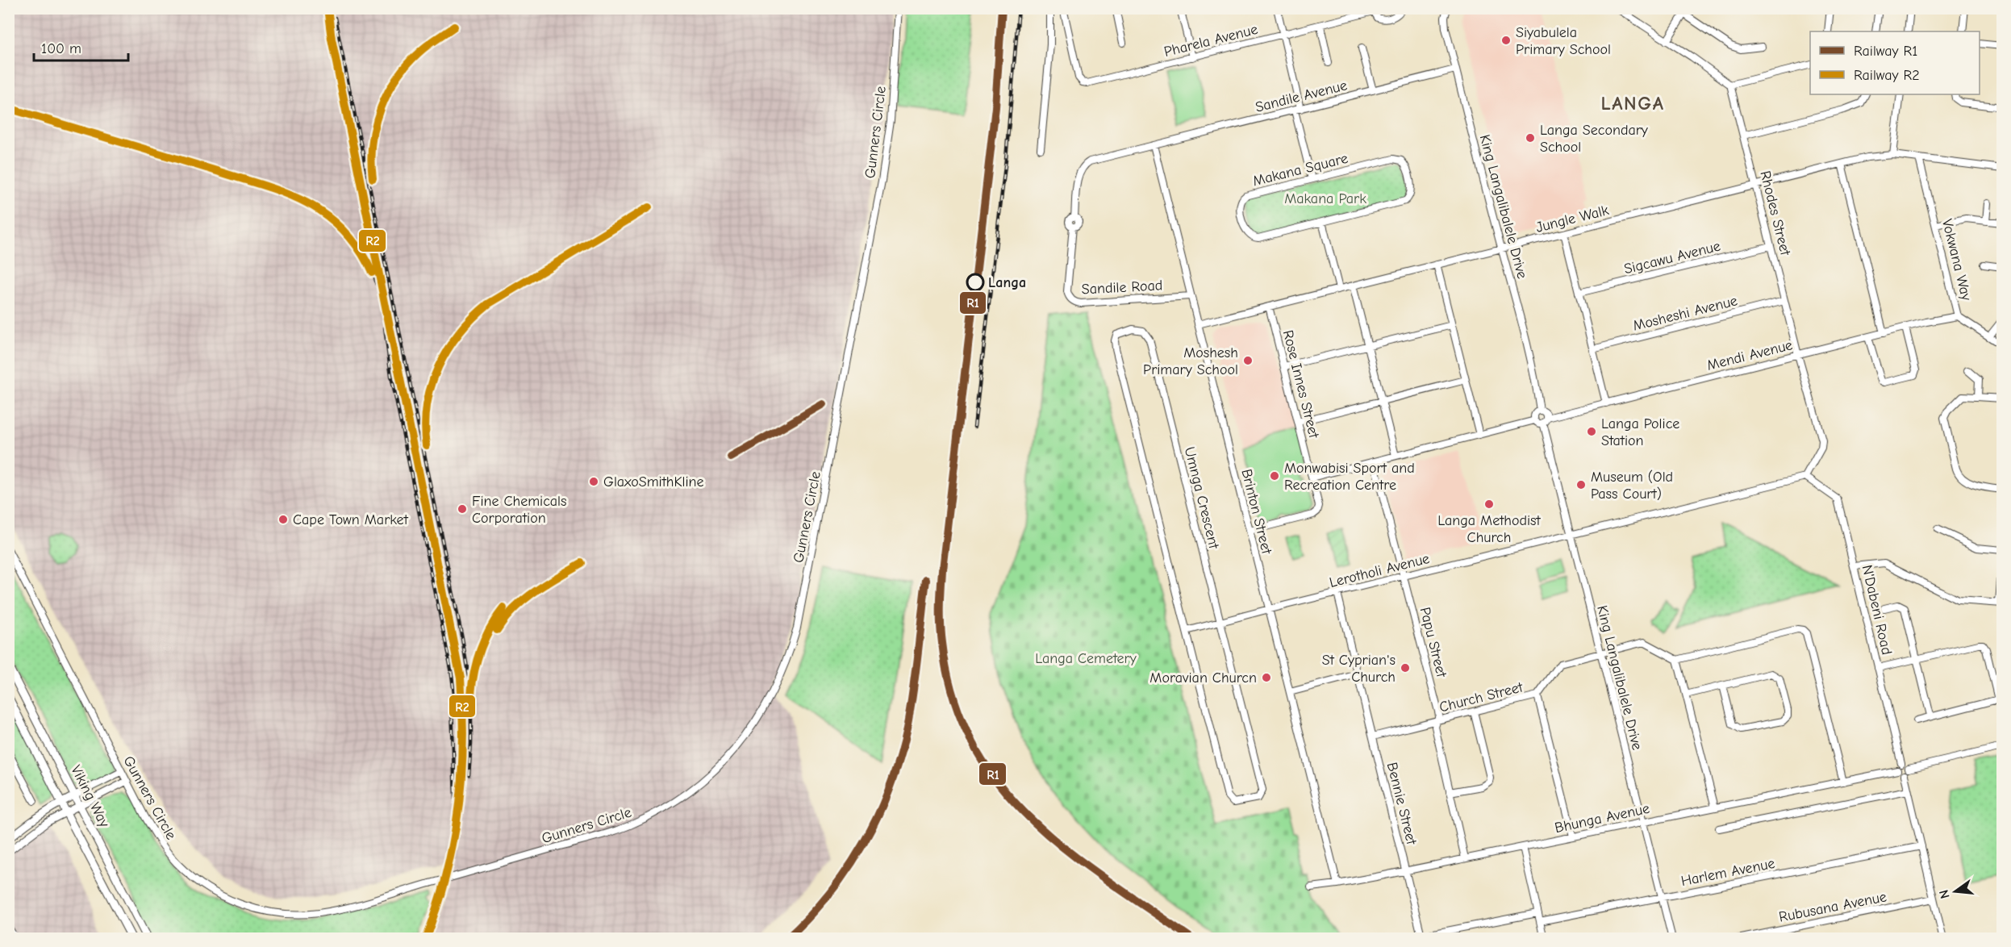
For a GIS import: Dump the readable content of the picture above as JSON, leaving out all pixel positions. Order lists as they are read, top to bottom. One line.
{"streets":{"main road":["Viking Way"],"street":["Pharela Avenue","Sandile Avenue","Gunners Circle","Makana Square","King Langalibalele Drive","Rhodes Street","Jungle Walk","Sigcawu Avenue","Vokwana Way","Sandile Road","Mosheshi Avenue","Mendi Avenue","Rose Innes Street","Umnga Crescent","Brinton Street","Lerotholi Avenue","N'Dabeni Road","Papu Street","Church Street","Bennie Street","Bhunga Avenue","Harlem Avenue","Rubusana Avenue"]},"crossings":[["Sandile Avenue","King Langalibalele Drive"],["Sandile Avenue","Sandile Road"],["Sandile Avenue","Brinton Street"],["King Langalibalele Drive","Jungle Walk"],["King Langalibalele Drive","Mendi Avenue"],["King Langalibalele Drive","Lerotholi Avenue"],["King Langalibalele Drive","Church Street"],["King Langalibalele Drive","Bhunga Avenue"],["King Langalibalele Drive","Harlem Avenue"],["Rhodes Street","Jungle Walk"],["Rhodes Street","Sigcawu Avenue"],["Rhodes Street","Mosheshi Avenue"],["Rhodes Street","Mendi Avenue"],["Rhodes Street","Lerotholi Avenue"],["Rhodes Street","N'Dabeni Road"],["Jungle Walk","Vokwana Way"],["Jungle Walk","Rose Innes Street"],["Jungle Walk","Brinton Street"],["Vokwana Way","Mendi Avenue"],["Sandile Road","Brinton Street"],["Rose Innes Street","Brinton Street"],["Umnga Crescent","Lerotholi Avenue"],["Brinton Street","Lerotholi Avenue"],["Brinton Street","Bhunga Avenue"],["Lerotholi Avenue","N'Dabeni Road"],["Lerotholi Avenue","Papu Street"],["Lerotholi Avenue","Bennie Street"],["N'Dabeni Road","Bhunga Avenue"],["Papu Street","Church Street"],["Papu Street","Bhunga Avenue"],["Church Street","Bennie Street"],["Bennie Street","Bhunga Avenue"]],"districts":["LANGA"],"parks":["Makana Park","Langa Cemetery"],"places":["Siyabulela Primary School","Langa Secondary School","Langa","Moshesh Primary School","Langa Police Station","Monwabisi Sport and Recreation Centre","GlaxoSmithKline","Museum (Old Pass Court)","Langa Methodist Church","Fine Chemicals Corporation","Cape Town Market","St Cyprian's Church","Moravian Churcn"],"lines":["rail line R1","rail line R2"],"legend":["Railway R1","Railway R2"],"scale_bar":"100 m","north":"left"}
